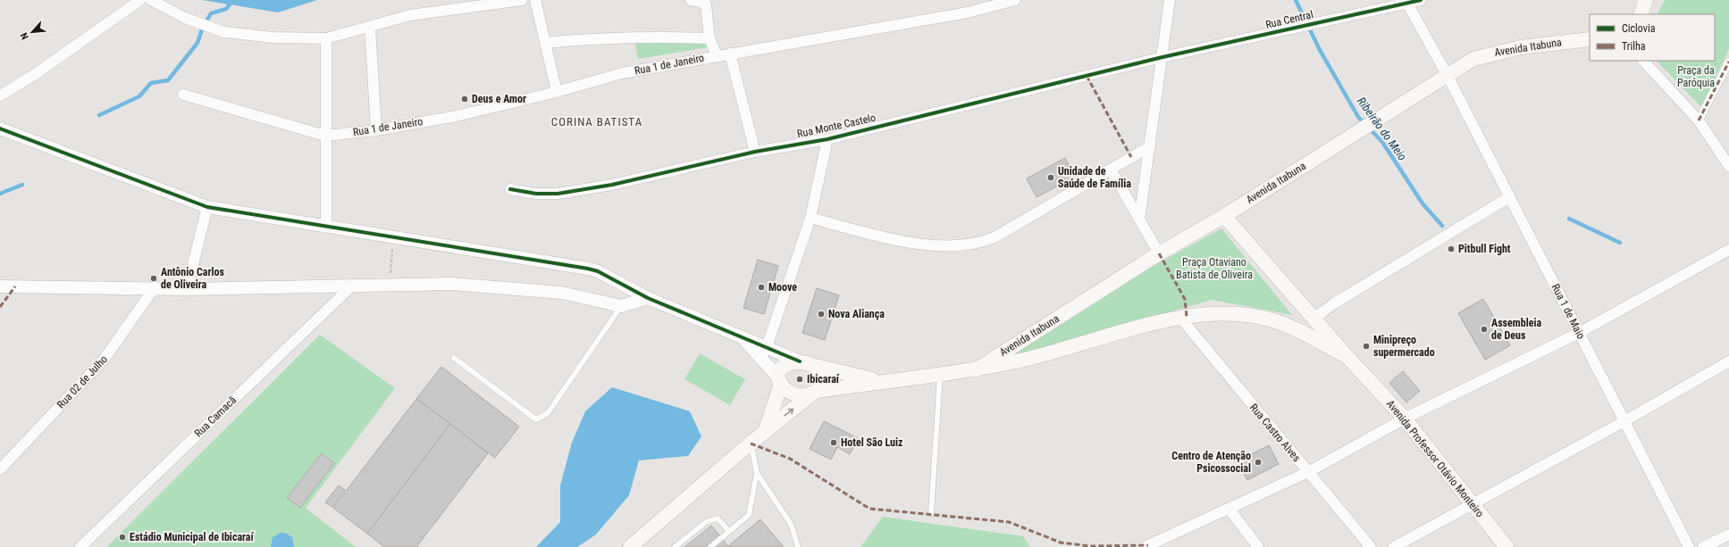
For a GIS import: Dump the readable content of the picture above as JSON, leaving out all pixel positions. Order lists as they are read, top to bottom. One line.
{"streets":{"main road":["Avenida Itabuna","Avenida Professor Otávio Monteiro"],"street":["Rua Central","Rua 1 de Janeiro","Rua Monte Castelo","Rua 1 de Maio","Rua 02 de Julho","Rua Camacã","Rua Castro Alves"]},"crossings":[["Rua Central","Rua Monte Castelo"],["Rua Central","Rua 1 de Maio"],["Avenida Itabuna","Rua 1 de Maio"],["Avenida Itabuna","Avenida Professor Otávio Monteiro"]],"districts":["CORINA BATISTA"],"water":["Ribeirão do Meio"],"parks":["Praça da Paróquia","Praça Otaviano Batista de Oliveira"],"places":["Deus e Amor","Unidade de Saúde de Família","Pitbull Fight","Antônio Carlos de Oliveira","Moove","Nova Aliança","Assembleia de Deus","Minipreço supermercado","Ibicaraí","Hotel São Luiz","Centro de Atenção Psicossocial","Estádio Municipal de Ibicaraí"],"legend":["Ciclovia","Trilha"],"north":"bottom left"}
